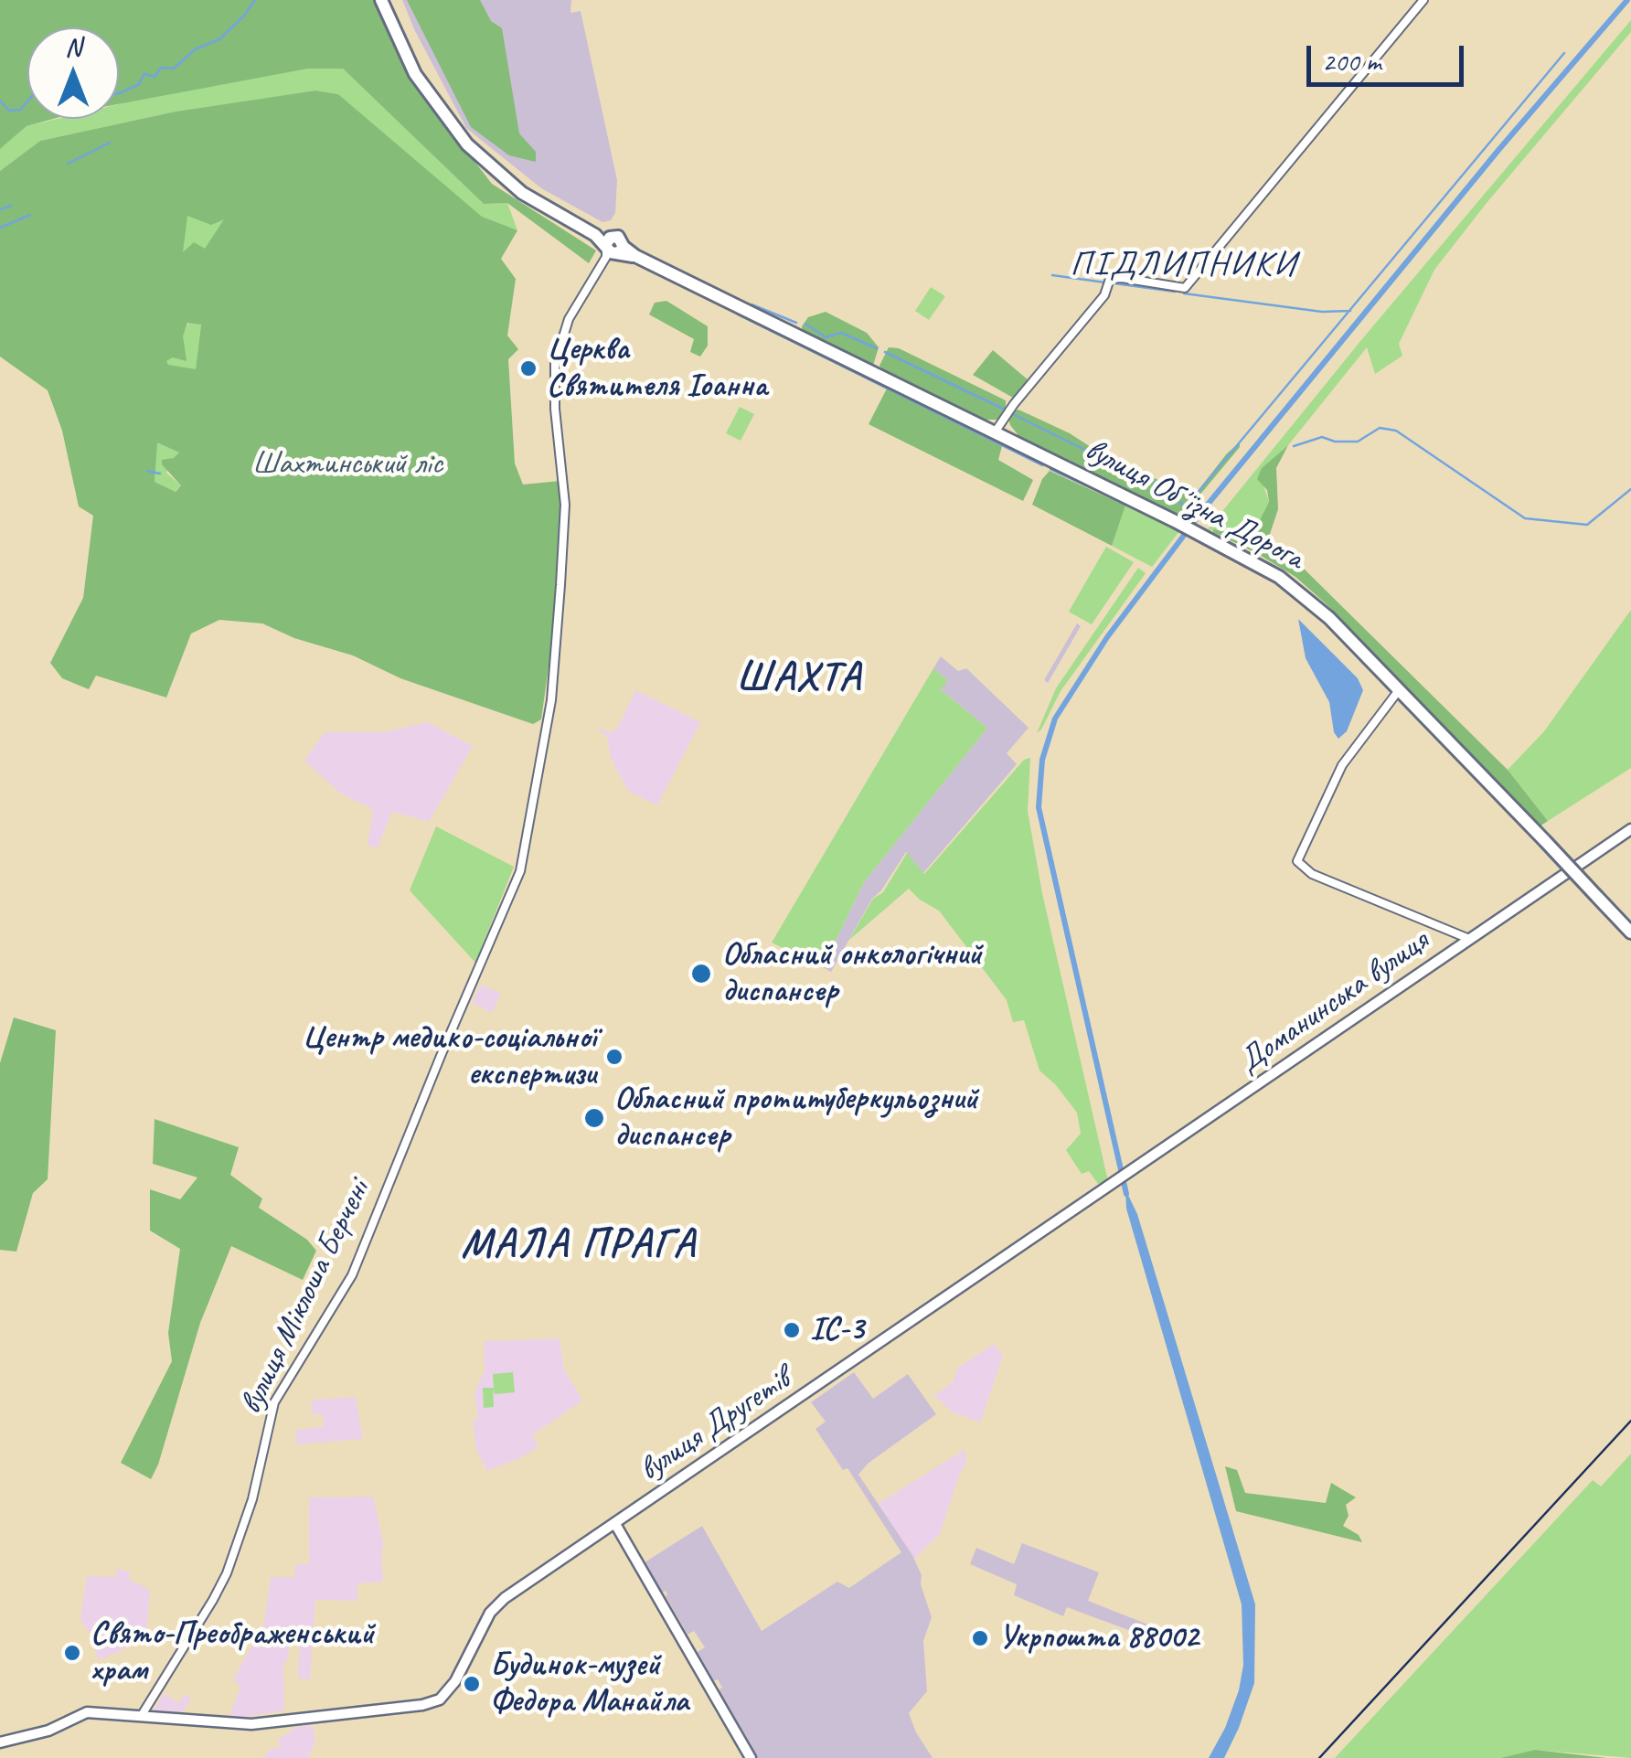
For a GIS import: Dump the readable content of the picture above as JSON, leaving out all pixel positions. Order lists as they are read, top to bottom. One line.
{"streets":{"highway":["вулиця Обʼїзна Дорога"],"main road":["Доманинська вулиця","вулиця Другетів"],"street":["вулиця Міклоша Берчені"]},"crossings":[["вулиця Обʼїзна Дорога","вулиця Міклоша Берчені"],["Доманинська вулиця","вулиця Другетів"],["вулиця Міклоша Берчені","вулиця Другетів"]],"districts":["ПІДЛИПНИКИ","ШАХТА","МАЛА ПРАГА"],"parks":["Шахтинський ліс"],"places":["Церква Святителя Іоанна","Обласний онкологічний диспансер","Центр медико-соціальної експертизи","Обласний протитуберкульозний диспансер","ІС-3","Укрпошта 88002","Свято-Преображенський храм","Будинок-музей Федора Манайла"],"scale_bar":"200 m","north":"top"}
